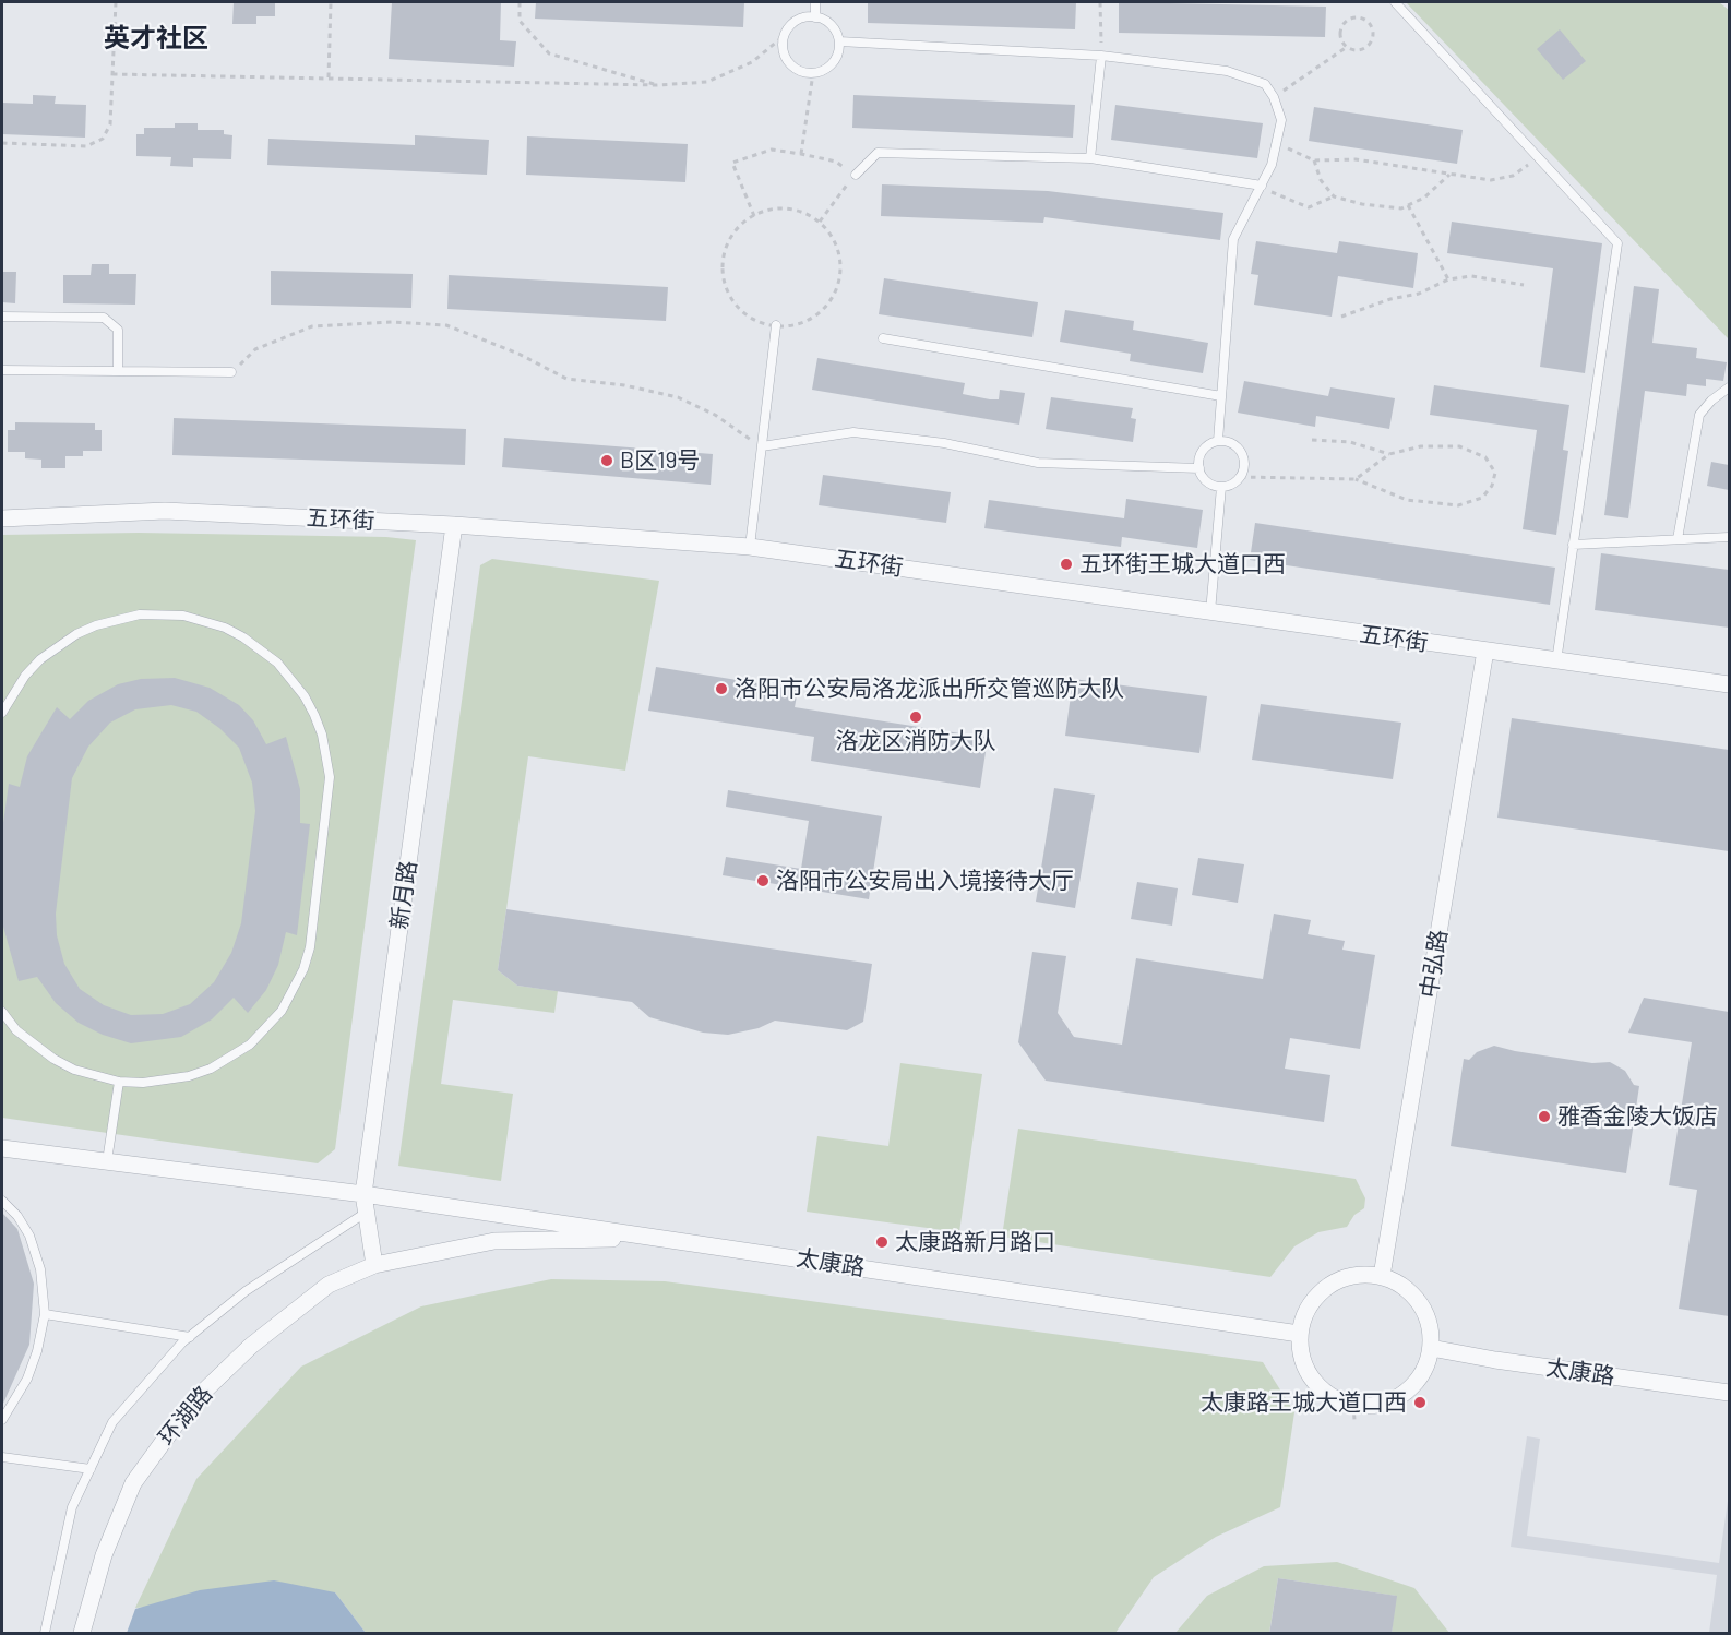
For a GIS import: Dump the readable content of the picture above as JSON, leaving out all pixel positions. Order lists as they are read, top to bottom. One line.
{"streets":{"street":["五环街","新月路","中弘路","太康路","环湖路"]},"crossings":[["五环街","新月路"],["五环街","中弘路"],["新月路","太康路"],["新月路","环湖路"],["中弘路","太康路"],["太康路","环湖路"]],"districts":["英才社区"],"places":["B区19号","五环街王城大道口西","洛阳市公安局洛龙派出所交管巡防大队","洛龙区消防大队","洛阳市公安局出入境接待大厅","雅香金陵大饭店","太康路新月路口","太康路王城大道口西"]}
